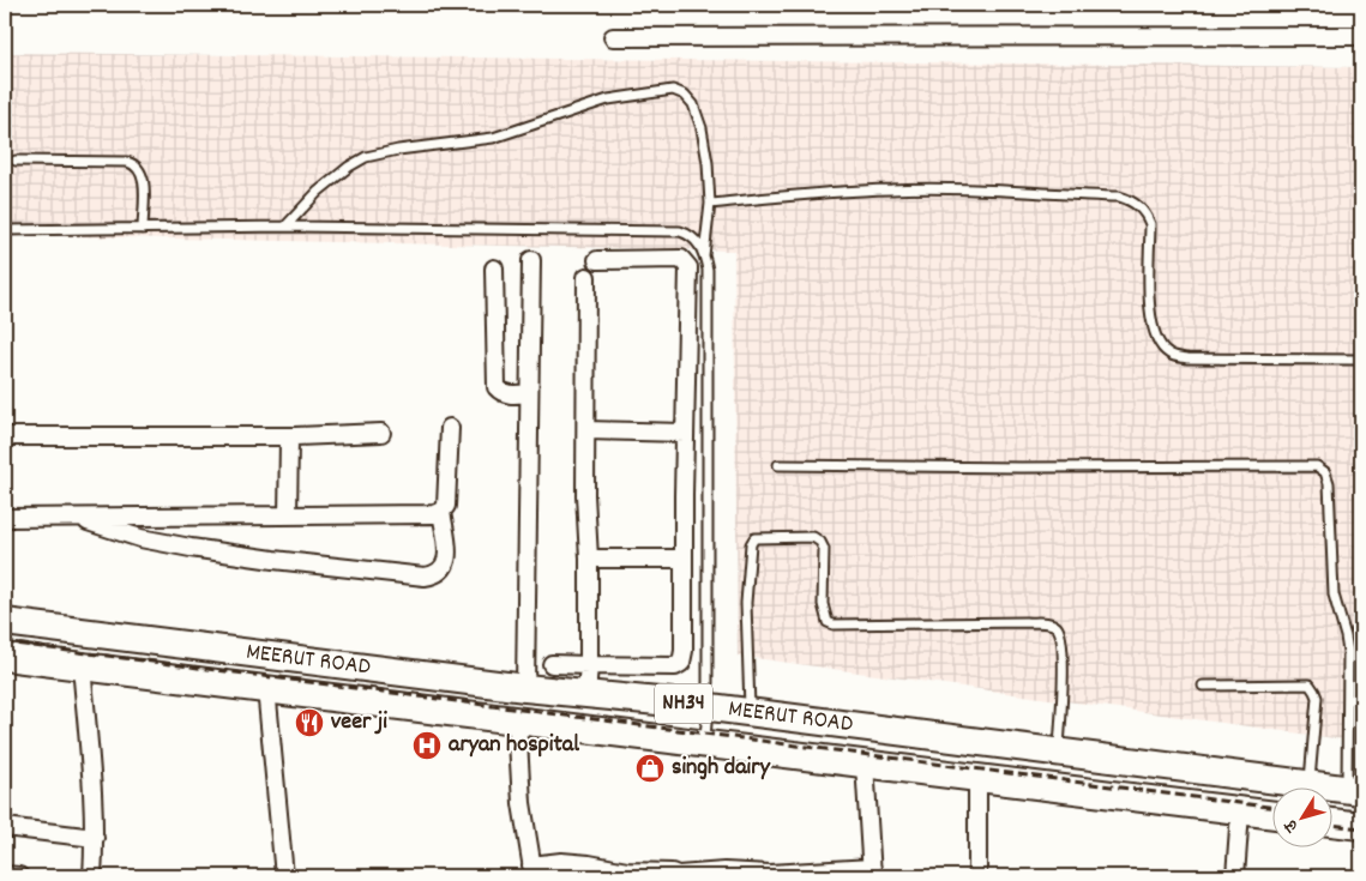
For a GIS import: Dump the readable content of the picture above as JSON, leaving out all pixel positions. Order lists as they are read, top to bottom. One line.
{"streets":{"highway":["MEERUT ROAD","NH34"]},"places":{"restaurant":["veer ji"],"hospital":["aryan hospital"],"shop":["singh dairy"]},"north":"bottom left"}
